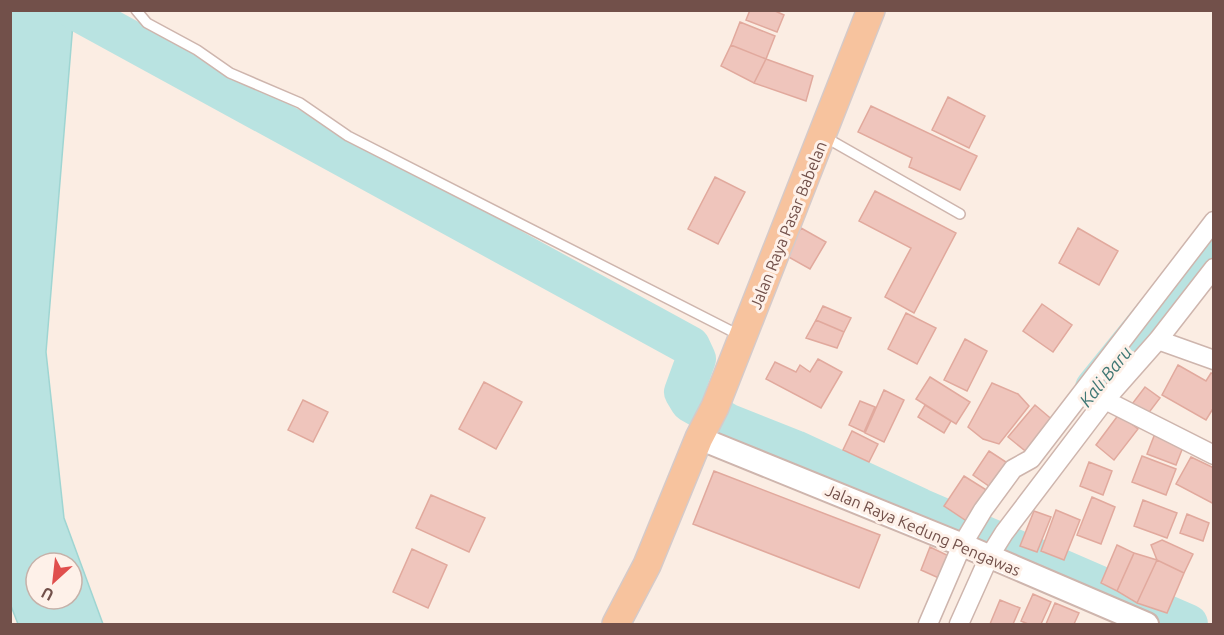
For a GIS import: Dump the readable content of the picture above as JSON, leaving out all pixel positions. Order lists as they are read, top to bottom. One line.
{"streets":{"main road":["Jalan Raya Pasar Babelan"],"street":["Jalan Raya Kedung Pengawas"]},"crossings":[["Jalan Raya Pasar Babelan","Jalan Raya Kedung Pengawas"]],"water":["Kali Baru"],"north":"bottom left"}
